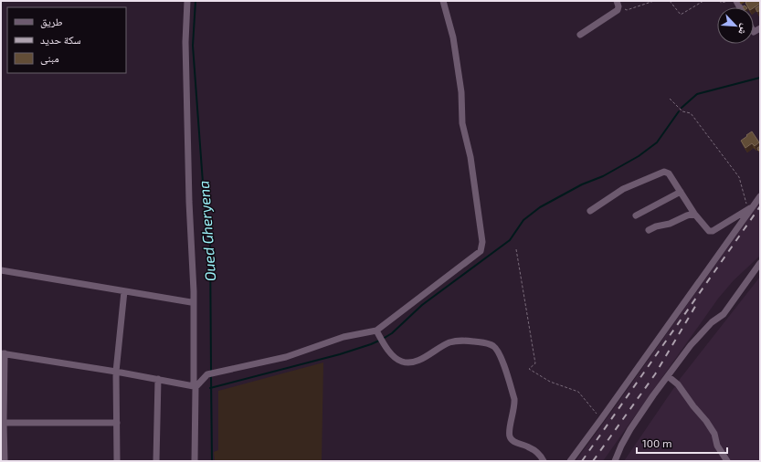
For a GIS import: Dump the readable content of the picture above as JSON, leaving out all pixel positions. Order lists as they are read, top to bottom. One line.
{"water":["Oued Gheryena"],"legend":["طريق","سكة حديد","مبنى"],"scale_bar":"100 m","north":"bottom right"}
